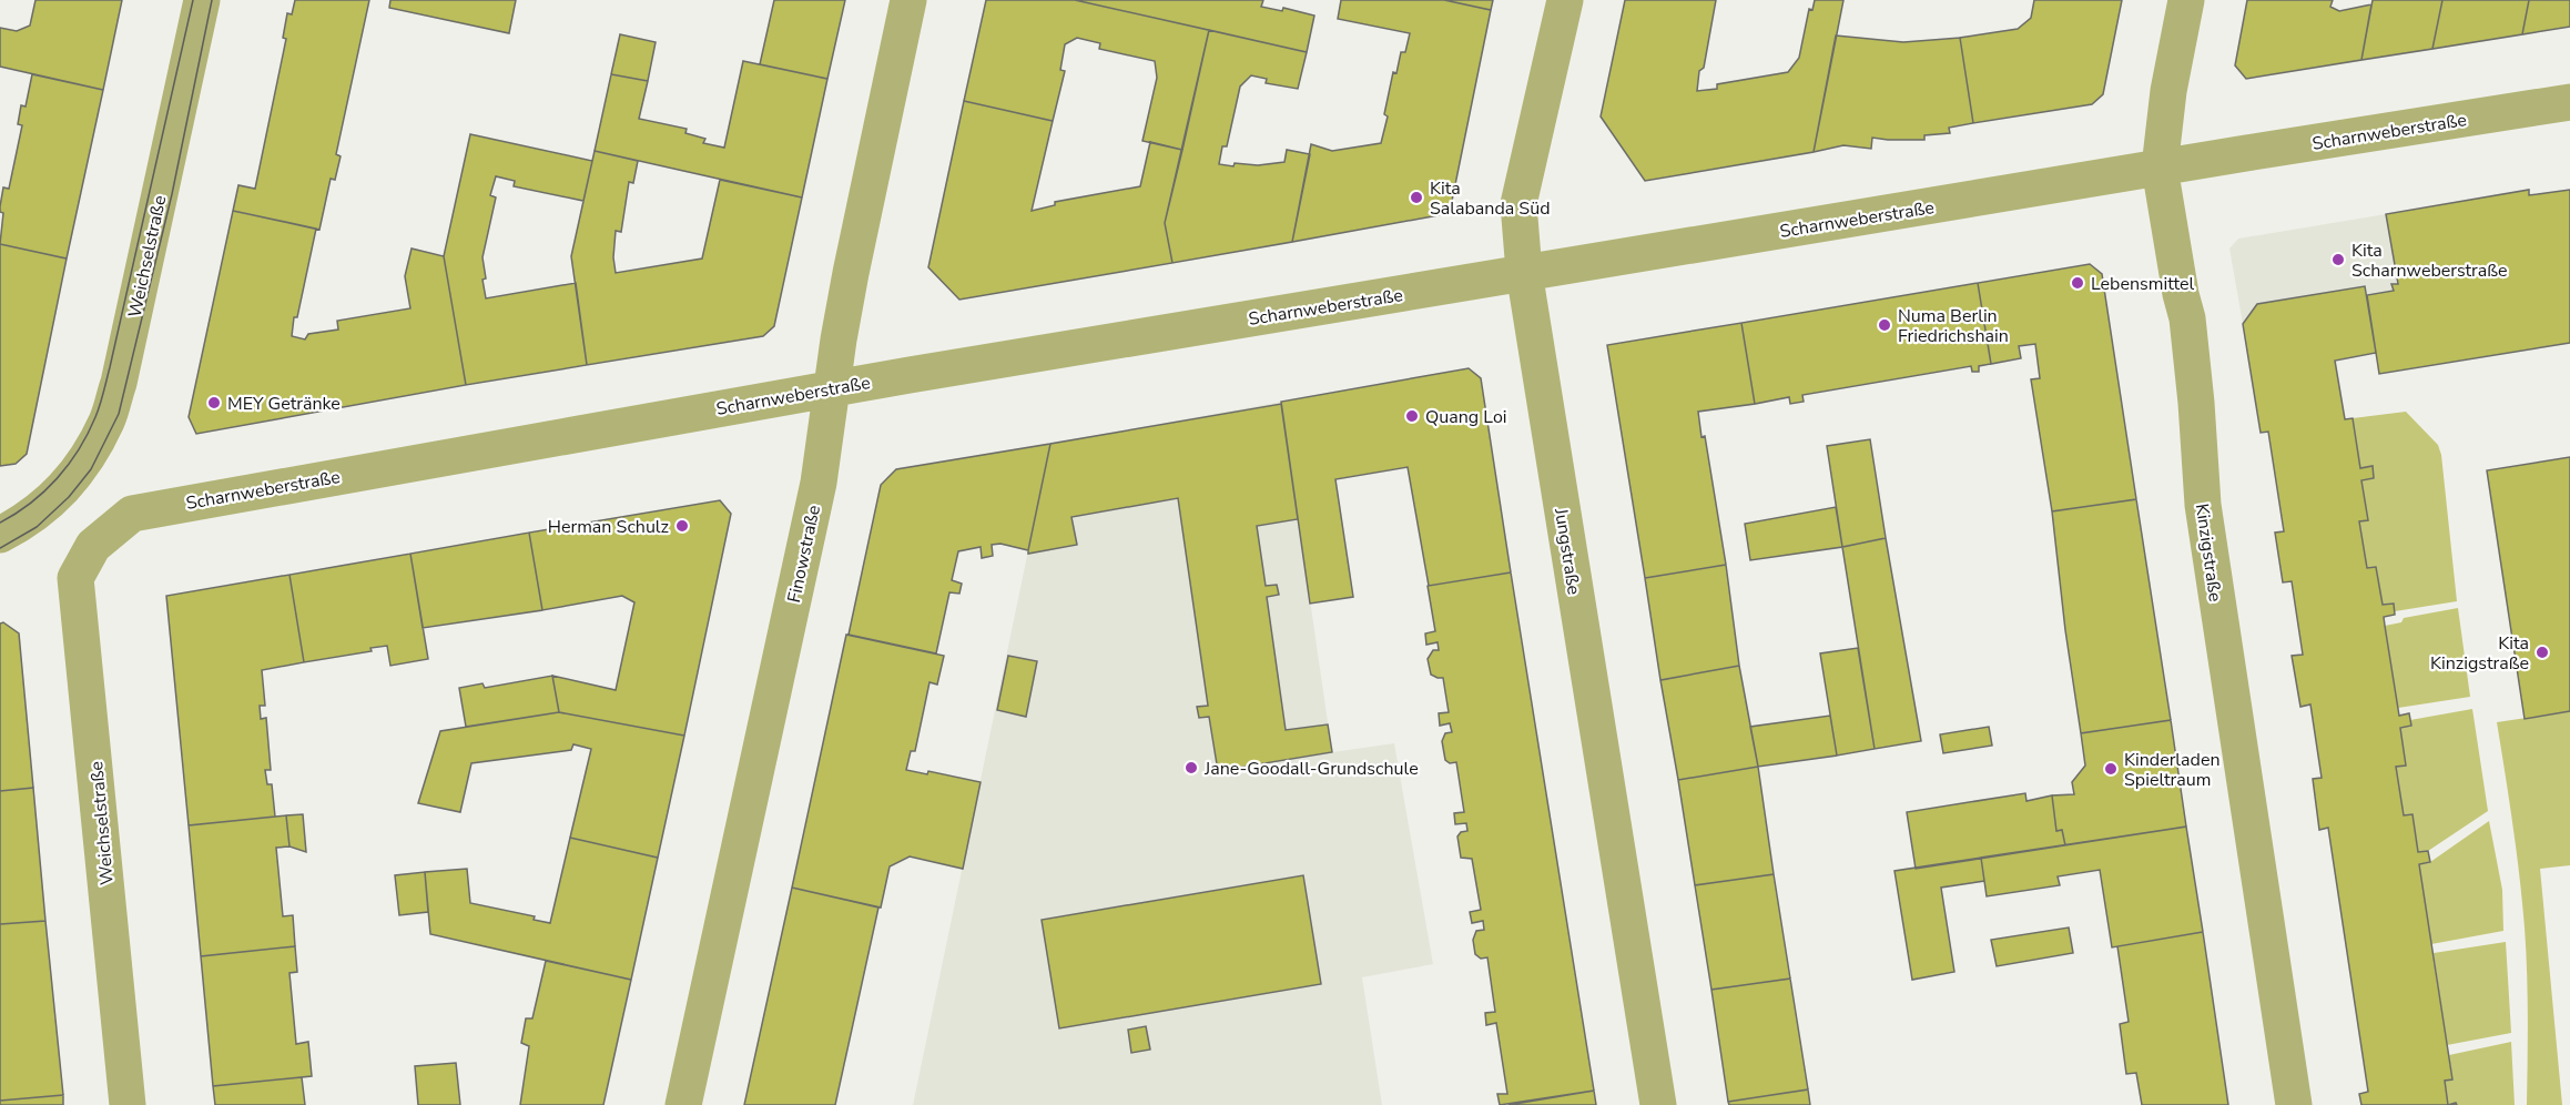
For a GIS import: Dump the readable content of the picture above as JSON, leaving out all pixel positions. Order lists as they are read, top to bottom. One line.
{"streets":{"street":["Scharnweberstraße","Weichselstraße","Jungstraße","Kinzigstraße","Finowstraße"]},"crossings":[["Scharnweberstraße","Weichselstraße"],["Scharnweberstraße","Jungstraße"],["Scharnweberstraße","Kinzigstraße"],["Scharnweberstraße","Finowstraße"]],"places":["Kita Salabanda Süd","Kita Scharnweberstraße","Lebensmittel","Numa Berlin Friedrichshain","MEY Getränke","Quang Loi","Herman Schulz","Kita Kinzigstraße","Jane-Goodall-Grundschule","Kinderladen Spieltraum"]}
